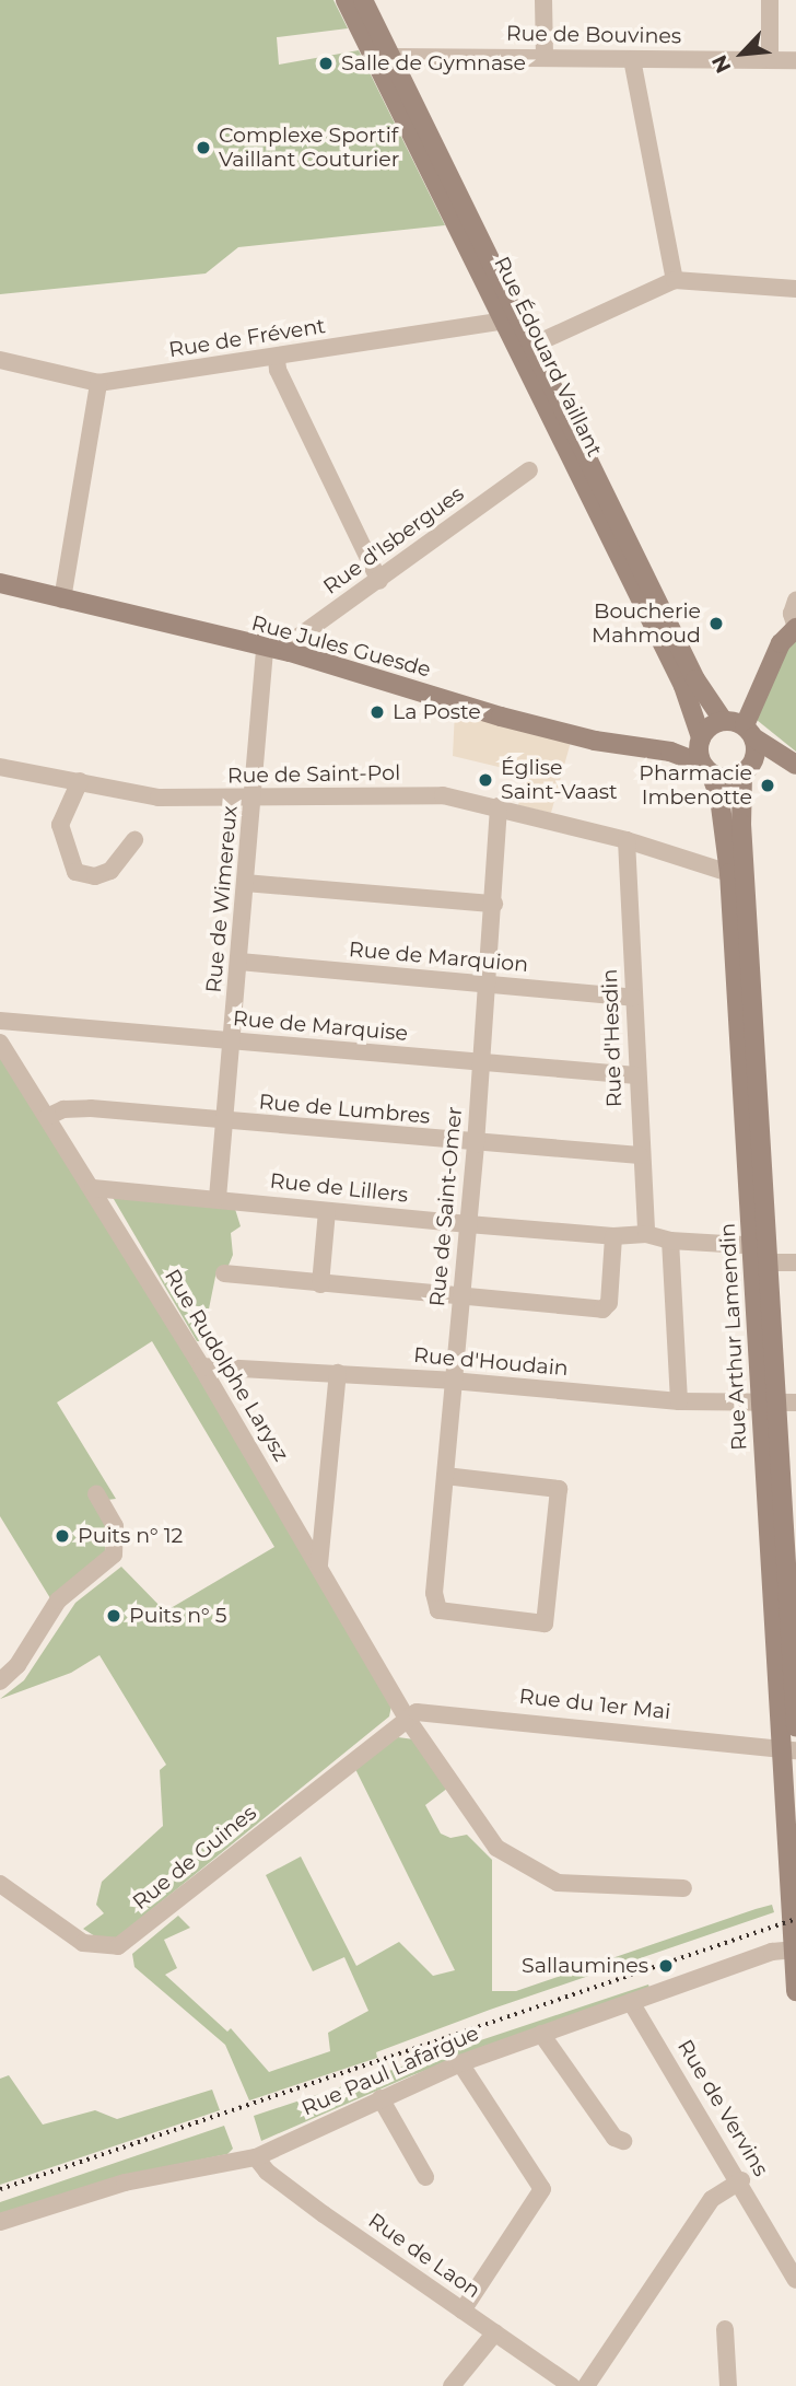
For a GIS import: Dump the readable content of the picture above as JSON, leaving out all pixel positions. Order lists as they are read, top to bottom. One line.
{"streets":{"main road":["Rue Édouard Vaillant","Rue Jules Guesde","Rue Arthur Lamendin"],"street":["Rue de Bouvines","Rue de Frévent","Rue d'Isbergues","Rue de Saint-Pol","Rue de Wimereux","Rue de Marquion","Rue de Marquise","Rue d'Hesdin","Rue de Lumbres","Rue de Lillers","Rue de Saint-Omer","Rue d'Houdain","Rue Rudolphe Larysz","Rue du 1er Mai","Rue de Guines","Rue Paul Lafargue","Rue de Vervins","Rue de Laon"]},"crossings":[["Rue de Bouvines","Rue Édouard Vaillant"],["Rue de Frévent","Rue Édouard Vaillant"],["Rue Édouard Vaillant","Rue Jules Guesde"],["Rue Édouard Vaillant","Rue Arthur Lamendin"],["Rue d'Isbergues","Rue Jules Guesde"],["Rue Jules Guesde","Rue de Wimereux"],["Rue Jules Guesde","Rue Arthur Lamendin"],["Rue de Saint-Pol","Rue de Wimereux"],["Rue de Saint-Pol","Rue d'Hesdin"],["Rue de Saint-Pol","Rue de Saint-Omer"],["Rue de Saint-Pol","Rue Arthur Lamendin"],["Rue de Wimereux","Rue de Marquion"],["Rue de Wimereux","Rue de Marquise"],["Rue de Wimereux","Rue de Lumbres"],["Rue de Wimereux","Rue de Lillers"],["Rue de Marquion","Rue d'Hesdin"],["Rue de Marquion","Rue de Saint-Omer"],["Rue de Marquise","Rue d'Hesdin"],["Rue de Marquise","Rue de Saint-Omer"],["Rue d'Hesdin","Rue de Lumbres"],["Rue d'Hesdin","Rue de Lillers"],["Rue de Lumbres","Rue de Saint-Omer"],["Rue de Lumbres","Rue Rudolphe Larysz"],["Rue de Lillers","Rue de Saint-Omer"],["Rue de Lillers","Rue Arthur Lamendin"],["Rue de Lillers","Rue Rudolphe Larysz"],["Rue de Saint-Omer","Rue d'Houdain"],["Rue Arthur Lamendin","Rue d'Houdain"],["Rue Arthur Lamendin","Rue du 1er Mai"],["Rue Arthur Lamendin","Rue Paul Lafargue"],["Rue d'Houdain","Rue Rudolphe Larysz"],["Rue Rudolphe Larysz","Rue du 1er Mai"],["Rue Rudolphe Larysz","Rue de Guines"],["Rue du 1er Mai","Rue de Guines"],["Rue Paul Lafargue","Rue de Vervins"],["Rue Paul Lafargue","Rue de Laon"]],"places":["Salle de Gymnase","Complexe Sportif Vaillant Couturier","Boucherie Mahmoud","La Poste","Église Saint-Vaast","Pharmacie Imbenotte","Puits n° 12","Puits n° 5","Sallaumines"],"north":"bottom left"}
